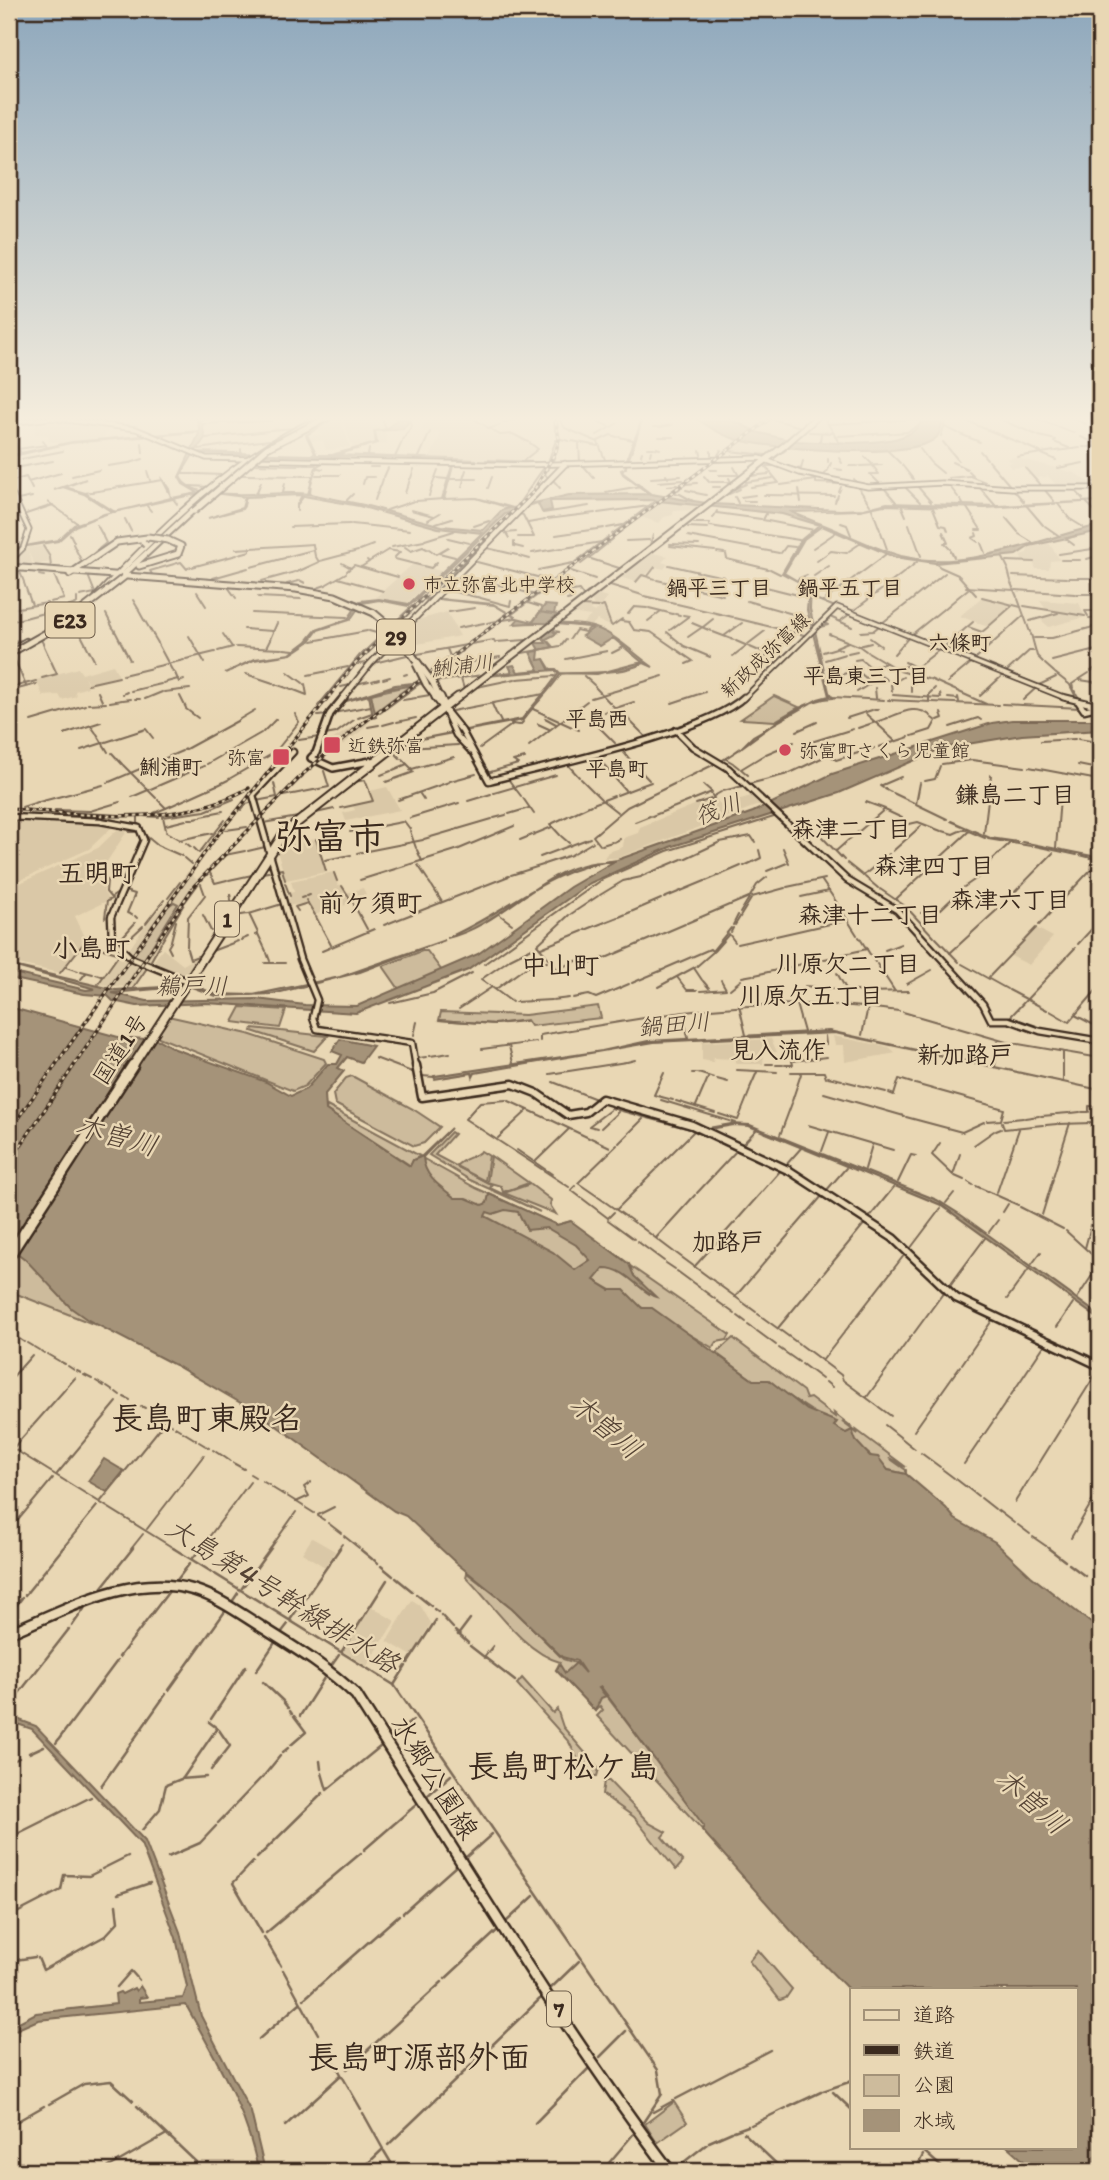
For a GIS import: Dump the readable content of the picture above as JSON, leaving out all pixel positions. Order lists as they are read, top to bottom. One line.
{"streets":{"highway":["E23","1","国道1号"],"main road":["29","新政成弥富線","水郷公園線","7"]},"crossings":[["29","国道1号"],["新政成弥富線","国道1号"]],"districts":["鍋平三丁目","鍋平五丁目","六條町","平島東三丁目","平島西","鯏浦町","平島町","鎌島二丁目","森津二丁目","弥富市","森津四丁目","五明町","森津六丁目","前ケ須町","森津十二丁目","小島町","川原欠二丁目","中山町","川原欠五丁目","見入流作","新加路戸","加路戸","長島町東殿名","長島町松ケ島","長島町源部外面"],"water":["鯏浦川","筏川","鵜戸川","鍋田川","木曽川","大島第4号幹線排水路"],"places":{"other":["市立弥富北中学校","弥富町さくら児童館"],"transit":["近鉄弥富","弥富"]},"legend":["道路","鉄道","公園","水域"]}
